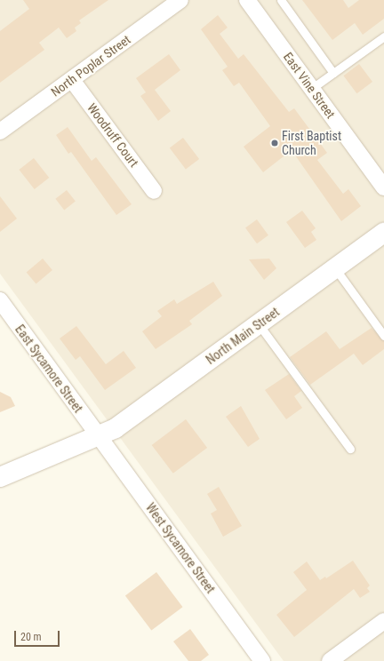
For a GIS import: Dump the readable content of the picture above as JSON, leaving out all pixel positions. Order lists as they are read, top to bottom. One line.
{"streets":{"main road":["North Main Street"],"street":["North Poplar Street","East Vine Street","Woodruff Court","East Sycamore Street","West Sycamore Street"]},"crossings":[["North Poplar Street","Woodruff Court"],["North Main Street","East Sycamore Street"],["North Main Street","West Sycamore Street"],["East Sycamore Street","West Sycamore Street"]],"places":["First Baptist Church"],"scale_bar":"20 m"}
